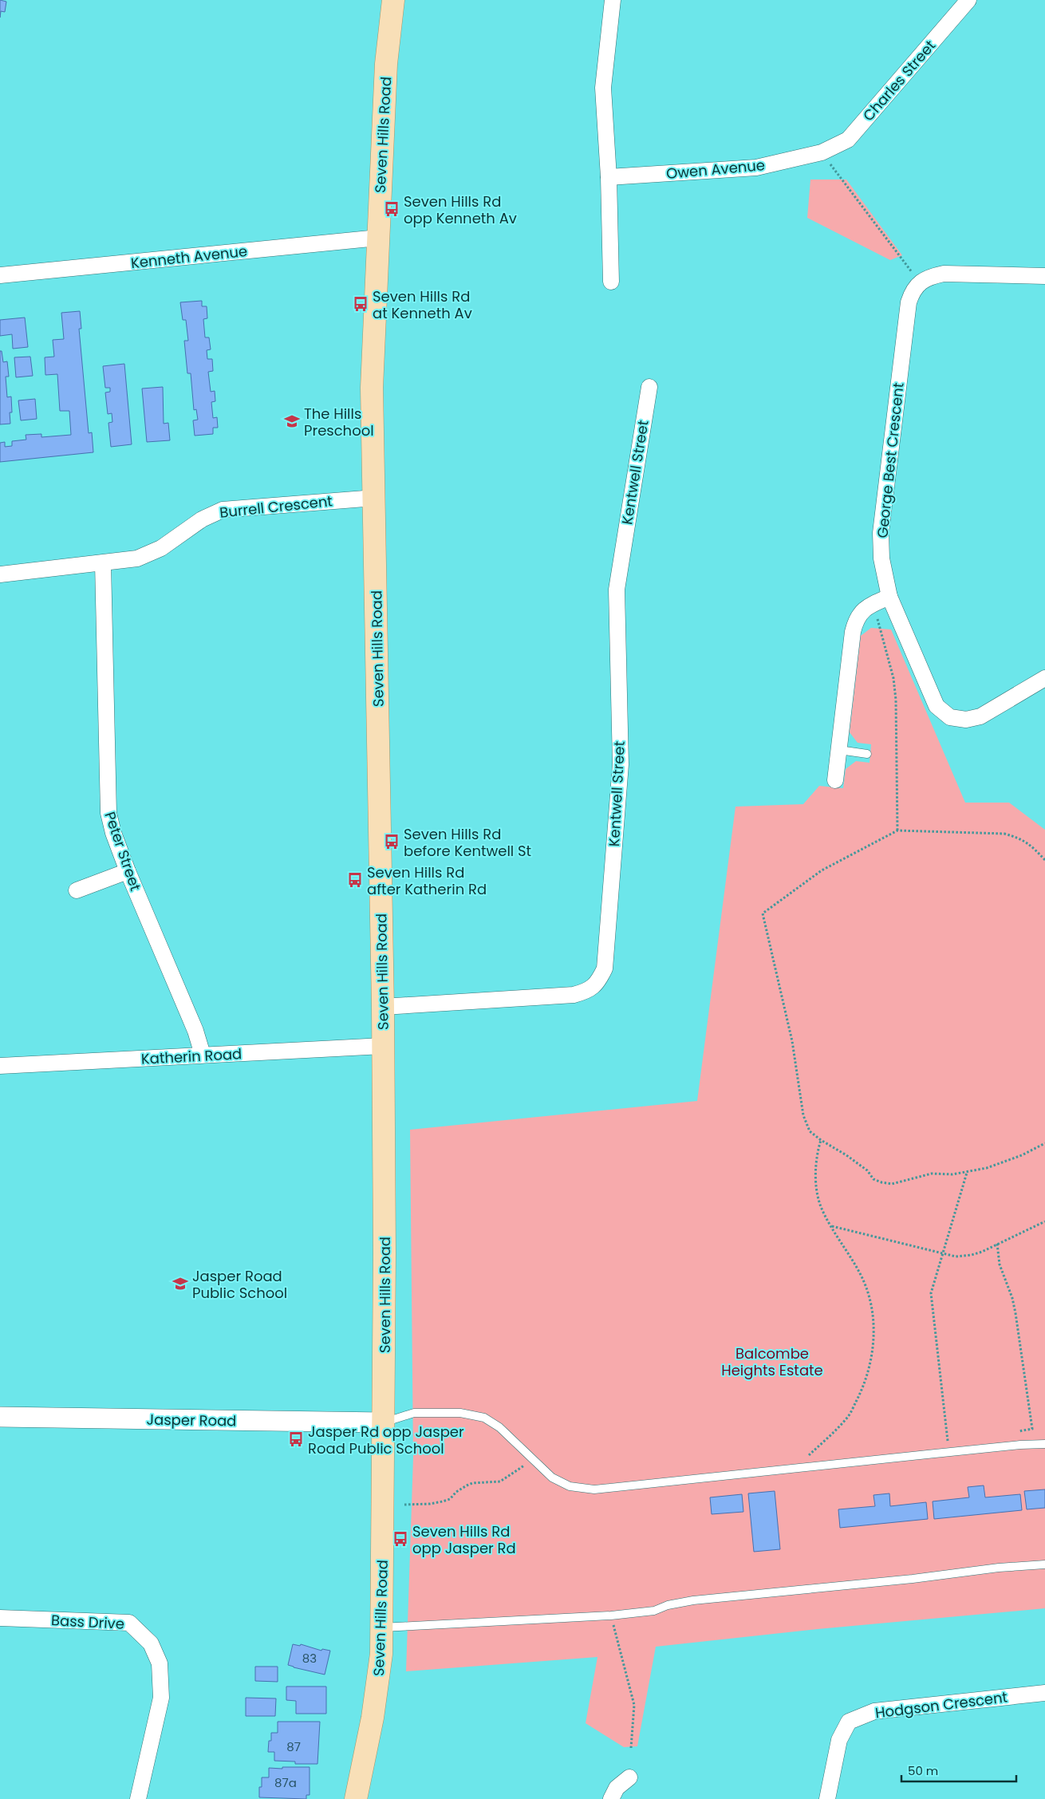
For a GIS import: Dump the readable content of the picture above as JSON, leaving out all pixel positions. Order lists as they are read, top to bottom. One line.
{"streets":{"main road":["Seven Hills Road"],"street":["Charles Street","Owen Avenue","Kenneth Avenue","George Best Crescent","Kentwell Street","Burrell Crescent","Peter Street","Katherin Road","Jasper Road","Bass Drive","Hodgson Crescent"]},"crossings":[["Charles Street","Owen Avenue"],["Seven Hills Road","Kenneth Avenue"],["Seven Hills Road","Kentwell Street"],["Seven Hills Road","Burrell Crescent"],["Seven Hills Road","Katherin Road"],["Seven Hills Road","Jasper Road"],["Burrell Crescent","Peter Street"],["Peter Street","Katherin Road"]],"parks":["Balcombe Heights Estate"],"places":{"bus stop":["Seven Hills Rd opp Kenneth Av","Seven Hills Rd at Kenneth Av","Seven Hills Rd before Kentwell St","Seven Hills Rd after Katherin Rd","Jasper Rd opp Jasper Road Public School","Seven Hills Rd opp Jasper Rd"],"school or university":["The Hills Preschool","Jasper Road Public School"]},"house_numbers":["83","87","87a"],"scale_bar":"50 m"}
